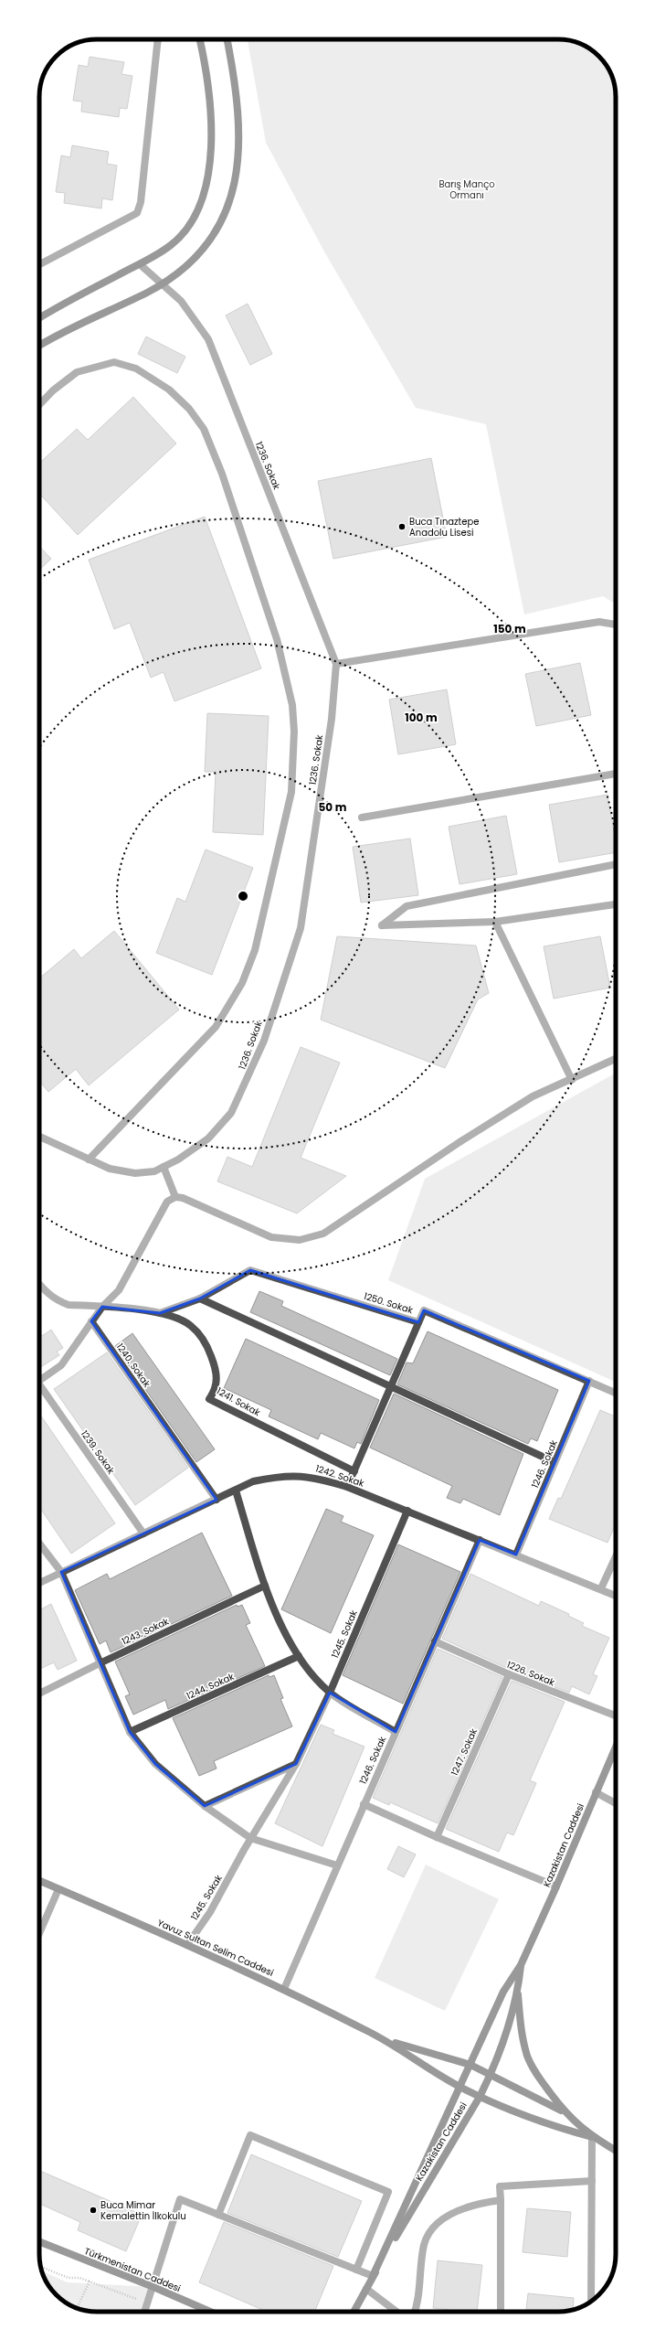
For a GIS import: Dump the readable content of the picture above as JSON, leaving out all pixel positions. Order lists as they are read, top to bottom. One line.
{"streets":{"main road":["Kazakistan Caddesi","Yavuz Sultan Selim Caddesi","Türkmenistan Caddesi"],"street":["1236. Sokak","1250. Sokak","1240. Sokak","1241. Sokak","1239. Sokak","1246. Sokak","1242. Sokak","1243. Sokak","1245. Sokak","1226. Sokak","1244. Sokak","1247. Sokak"]},"crossings":[["1250. Sokak","1241. Sokak"],["1250. Sokak","1246. Sokak"],["1240. Sokak","1242. Sokak"],["1239. Sokak","1242. Sokak"],["1246. Sokak","1242. Sokak"],["1246. Sokak","1226. Sokak"],["1246. Sokak","Yavuz Sultan Selim Caddesi"],["1242. Sokak","1245. Sokak"],["1245. Sokak","Yavuz Sultan Selim Caddesi"],["1226. Sokak","1247. Sokak"]],"parks":["Barış Manço Ormanı"],"places":["Buca Tınaztepe Anadolu Lisesi","Buca Mimar Kemalettin İlkokulu"],"rings":["150 m","100 m","50 m"]}
